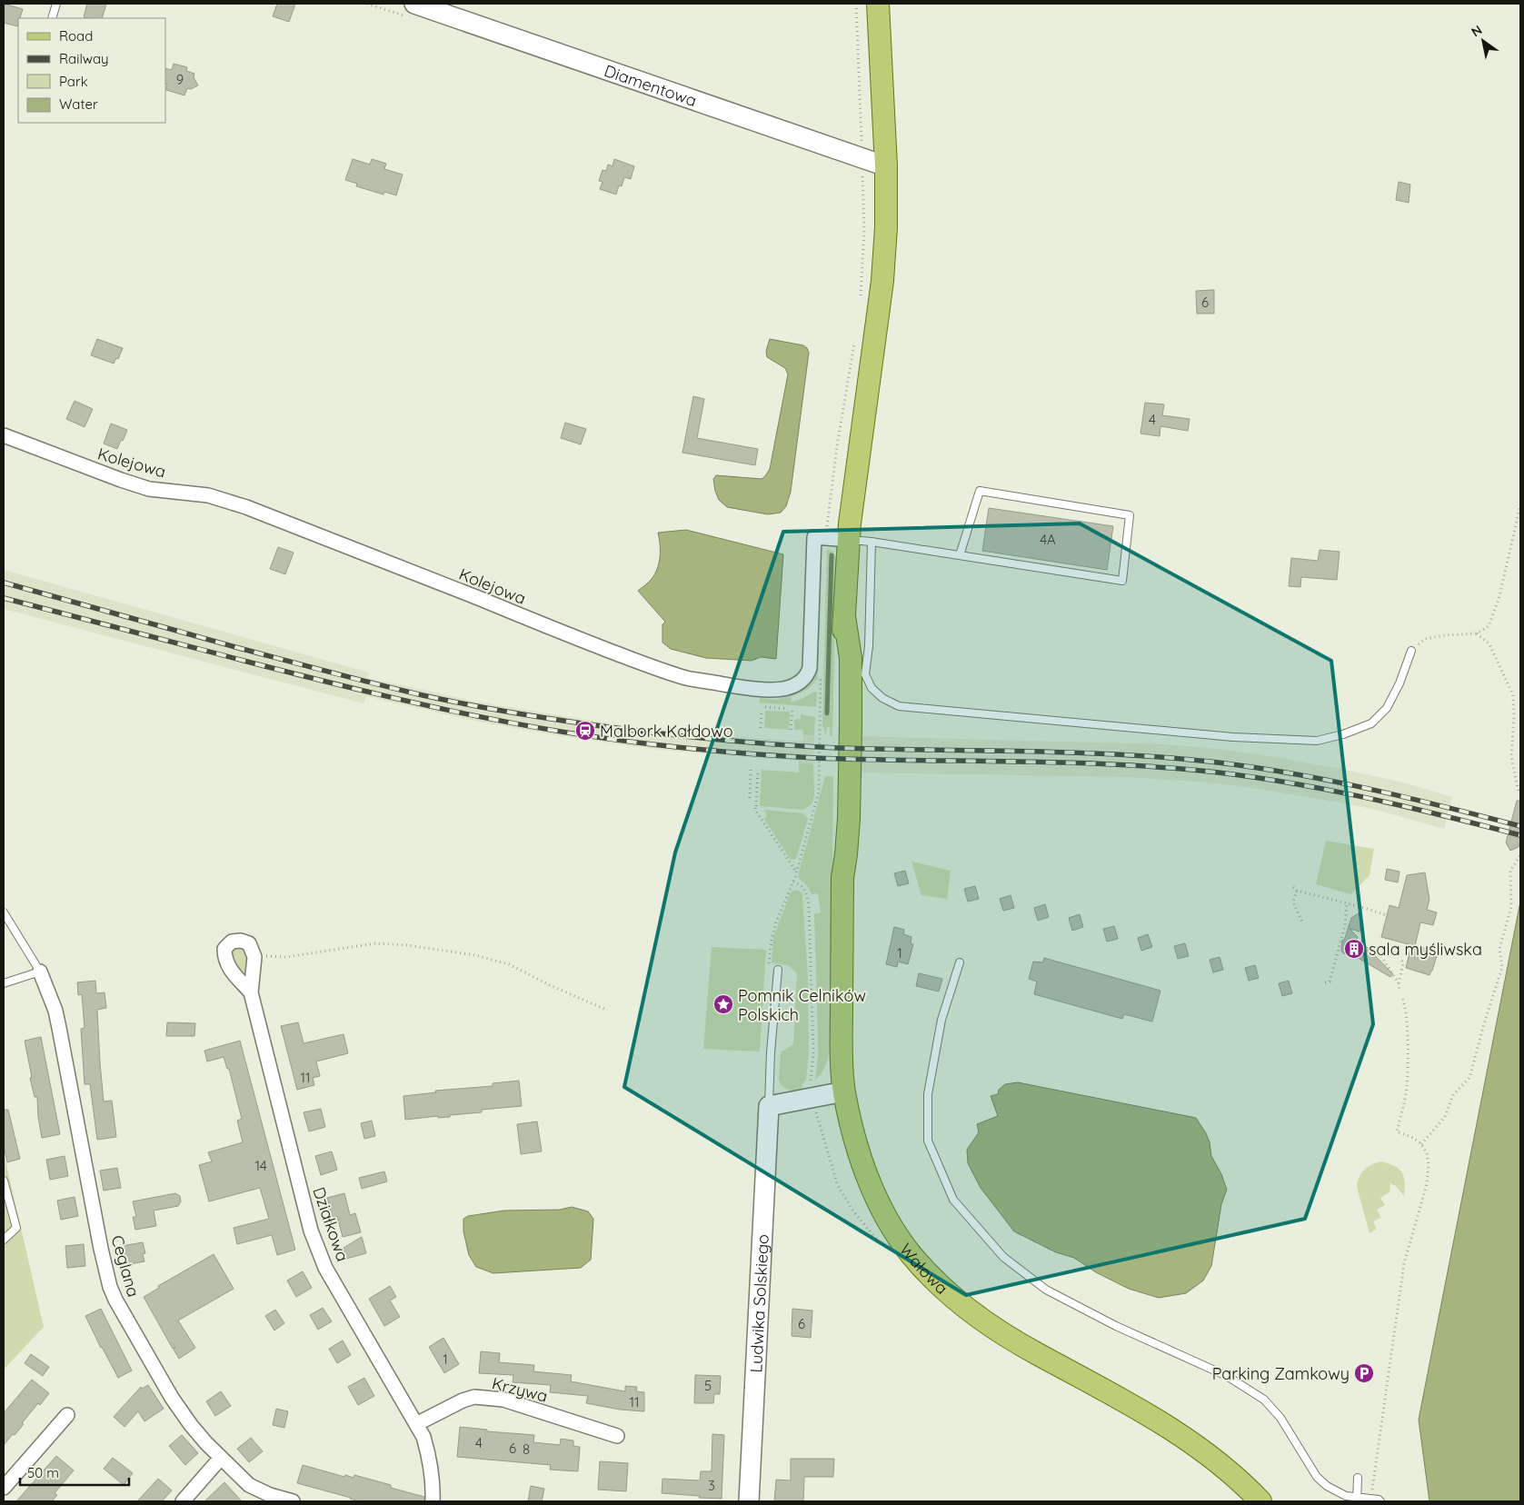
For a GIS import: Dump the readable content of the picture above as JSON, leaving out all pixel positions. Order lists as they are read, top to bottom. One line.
{"streets":{"main road":["Wałowa"],"street":["Diamentowa","Kolejowa","Działkowa","Ceglana","Ludwika Solskiego","Krzywa"]},"crossings":[["Diamentowa","Wałowa"],["Działkowa","Krzywa"]],"places":{"station":["Malbork Kałdowo"],"building":["sala myśliwska"],"place":["Pomnik Celników Polskich"],"parking":["Parking Zamkowy"]},"house_numbers":["9","6","4","4A","1","11","14","6","1","5","11","4","6","8","3"],"legend":["Road","Railway","Park","Water"],"scale_bar":"50 m","north":"top left"}
